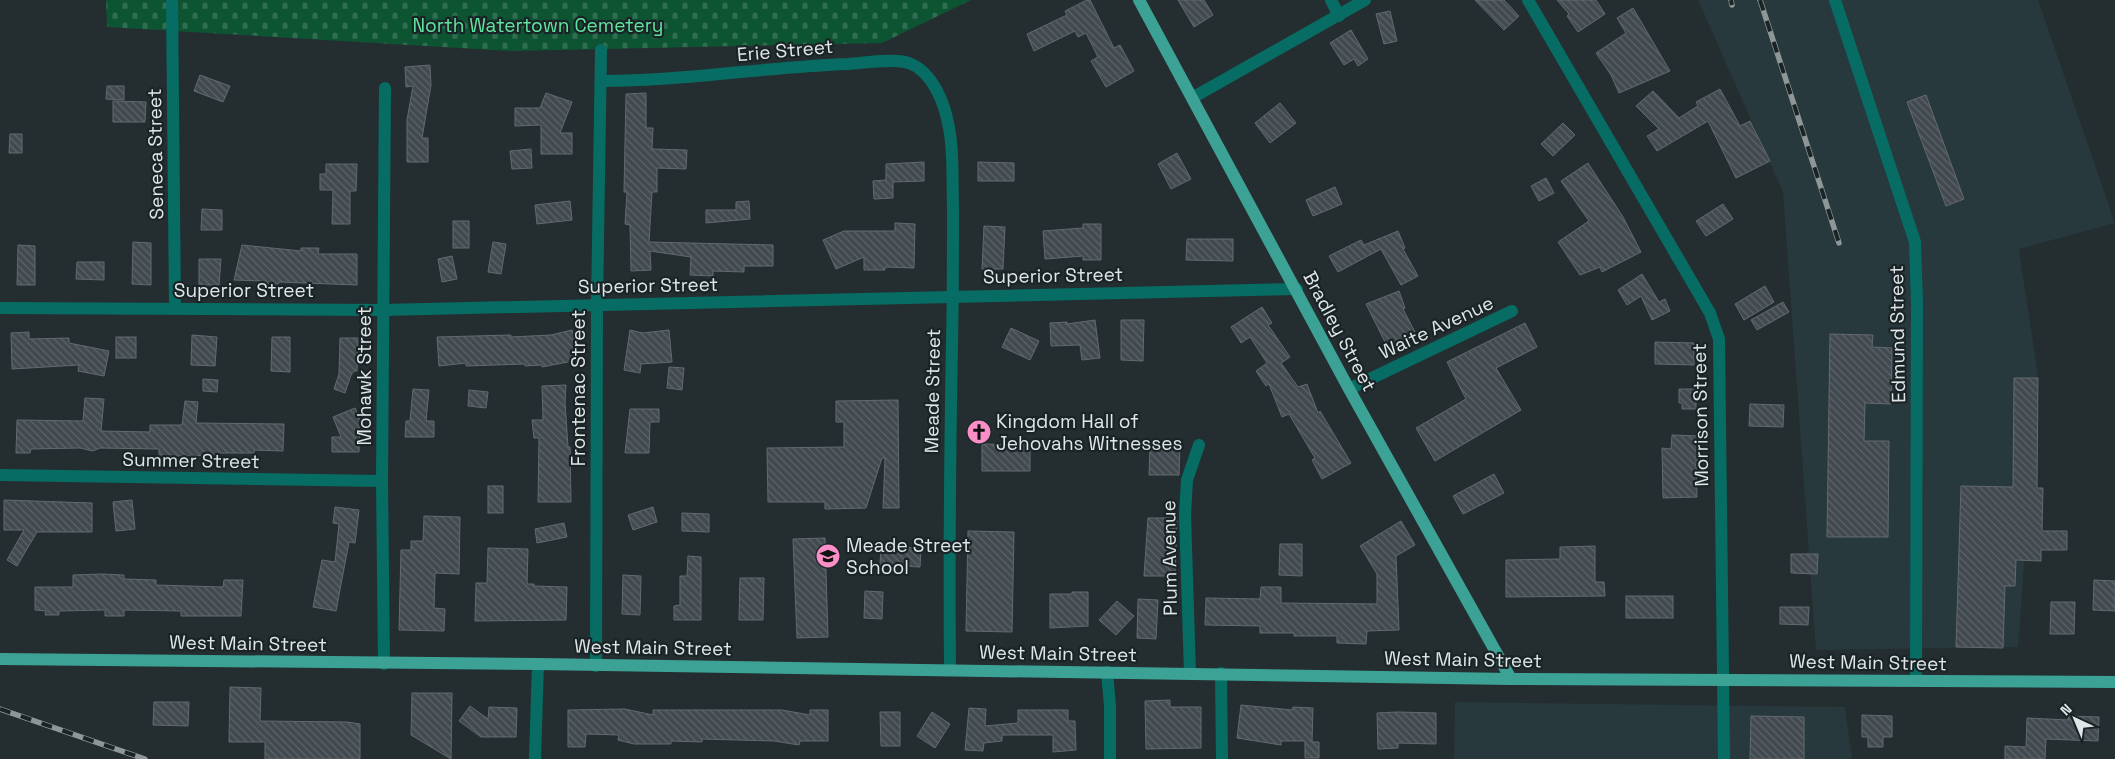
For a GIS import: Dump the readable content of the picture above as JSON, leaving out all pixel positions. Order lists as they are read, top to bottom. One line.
{"streets":{"main road":["Bradley Street","West Main Street"],"street":["Erie Street","Seneca Street","Superior Street","Waite Avenue","Edmund Street","Mohawk Street","Frontenac Street","Meade Street","Morrison Street","Summer Street","Plum Avenue"]},"crossings":[["Erie Street","Frontenac Street"],["Erie Street","Meade Street"],["Seneca Street","Superior Street"],["Superior Street","Bradley Street"],["Superior Street","Mohawk Street"],["Superior Street","Frontenac Street"],["Superior Street","Meade Street"],["Waite Avenue","Bradley Street"],["Bradley Street","West Main Street"],["Edmund Street","West Main Street"],["Mohawk Street","Summer Street"],["Mohawk Street","West Main Street"],["Frontenac Street","West Main Street"],["Meade Street","West Main Street"],["Morrison Street","West Main Street"],["Plum Avenue","West Main Street"]],"parks":["North Watertown Cemetery"],"places":{"church":["Kingdom Hall of Jehovahs Witnesses"],"school or university":["Meade Street School"]},"north":"top left"}
